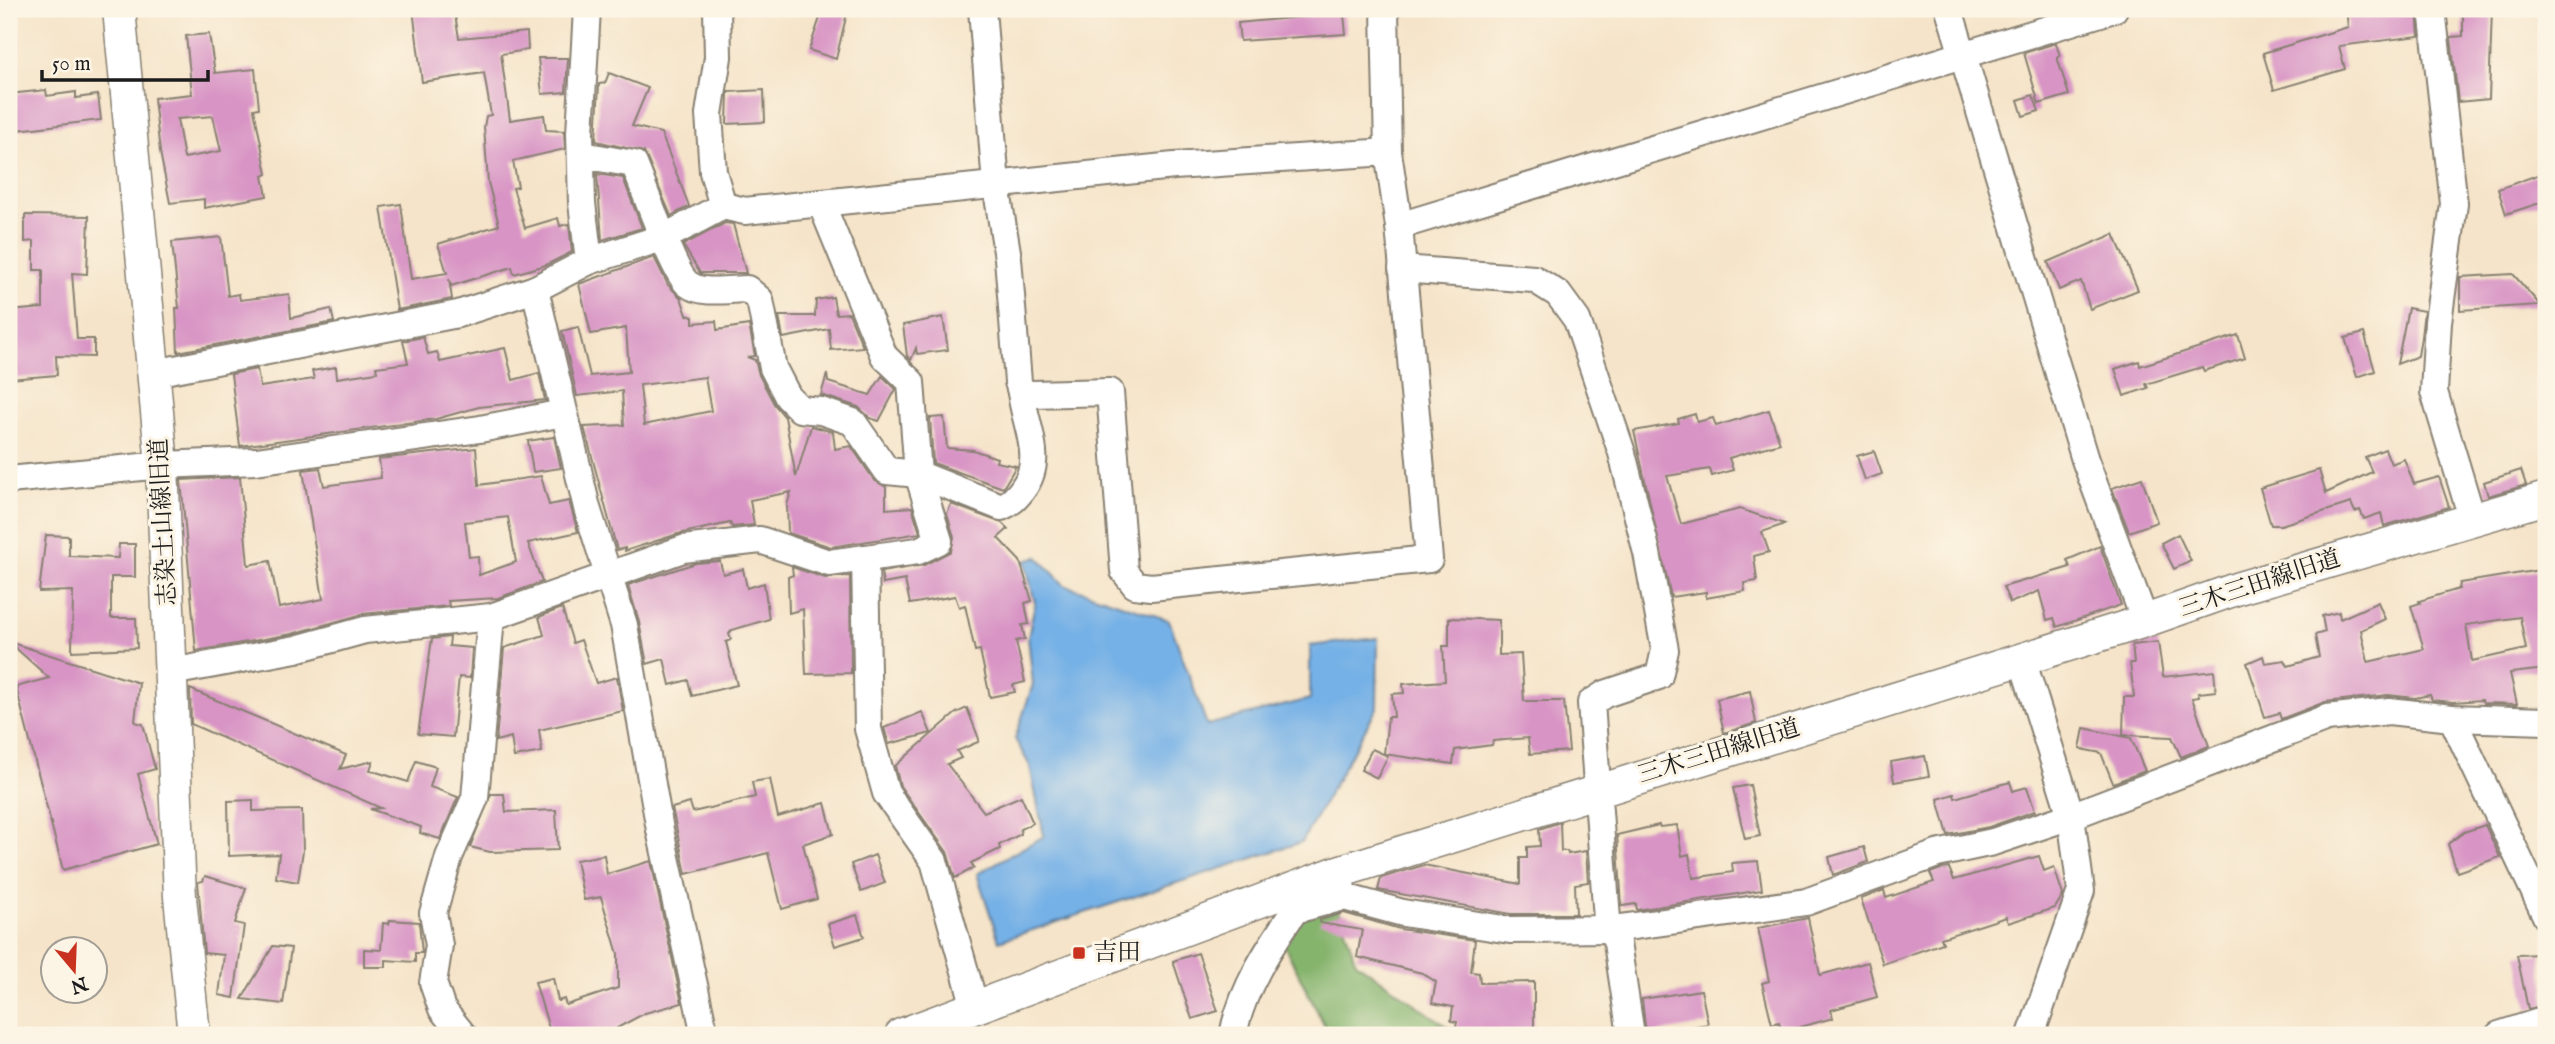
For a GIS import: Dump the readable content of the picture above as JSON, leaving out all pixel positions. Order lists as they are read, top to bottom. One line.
{"streets":{"street":["志染土山線旧道","三木三田線旧道"]},"places":{"transit":["吉田"]},"scale_bar":"50 m","north":"bottom"}
